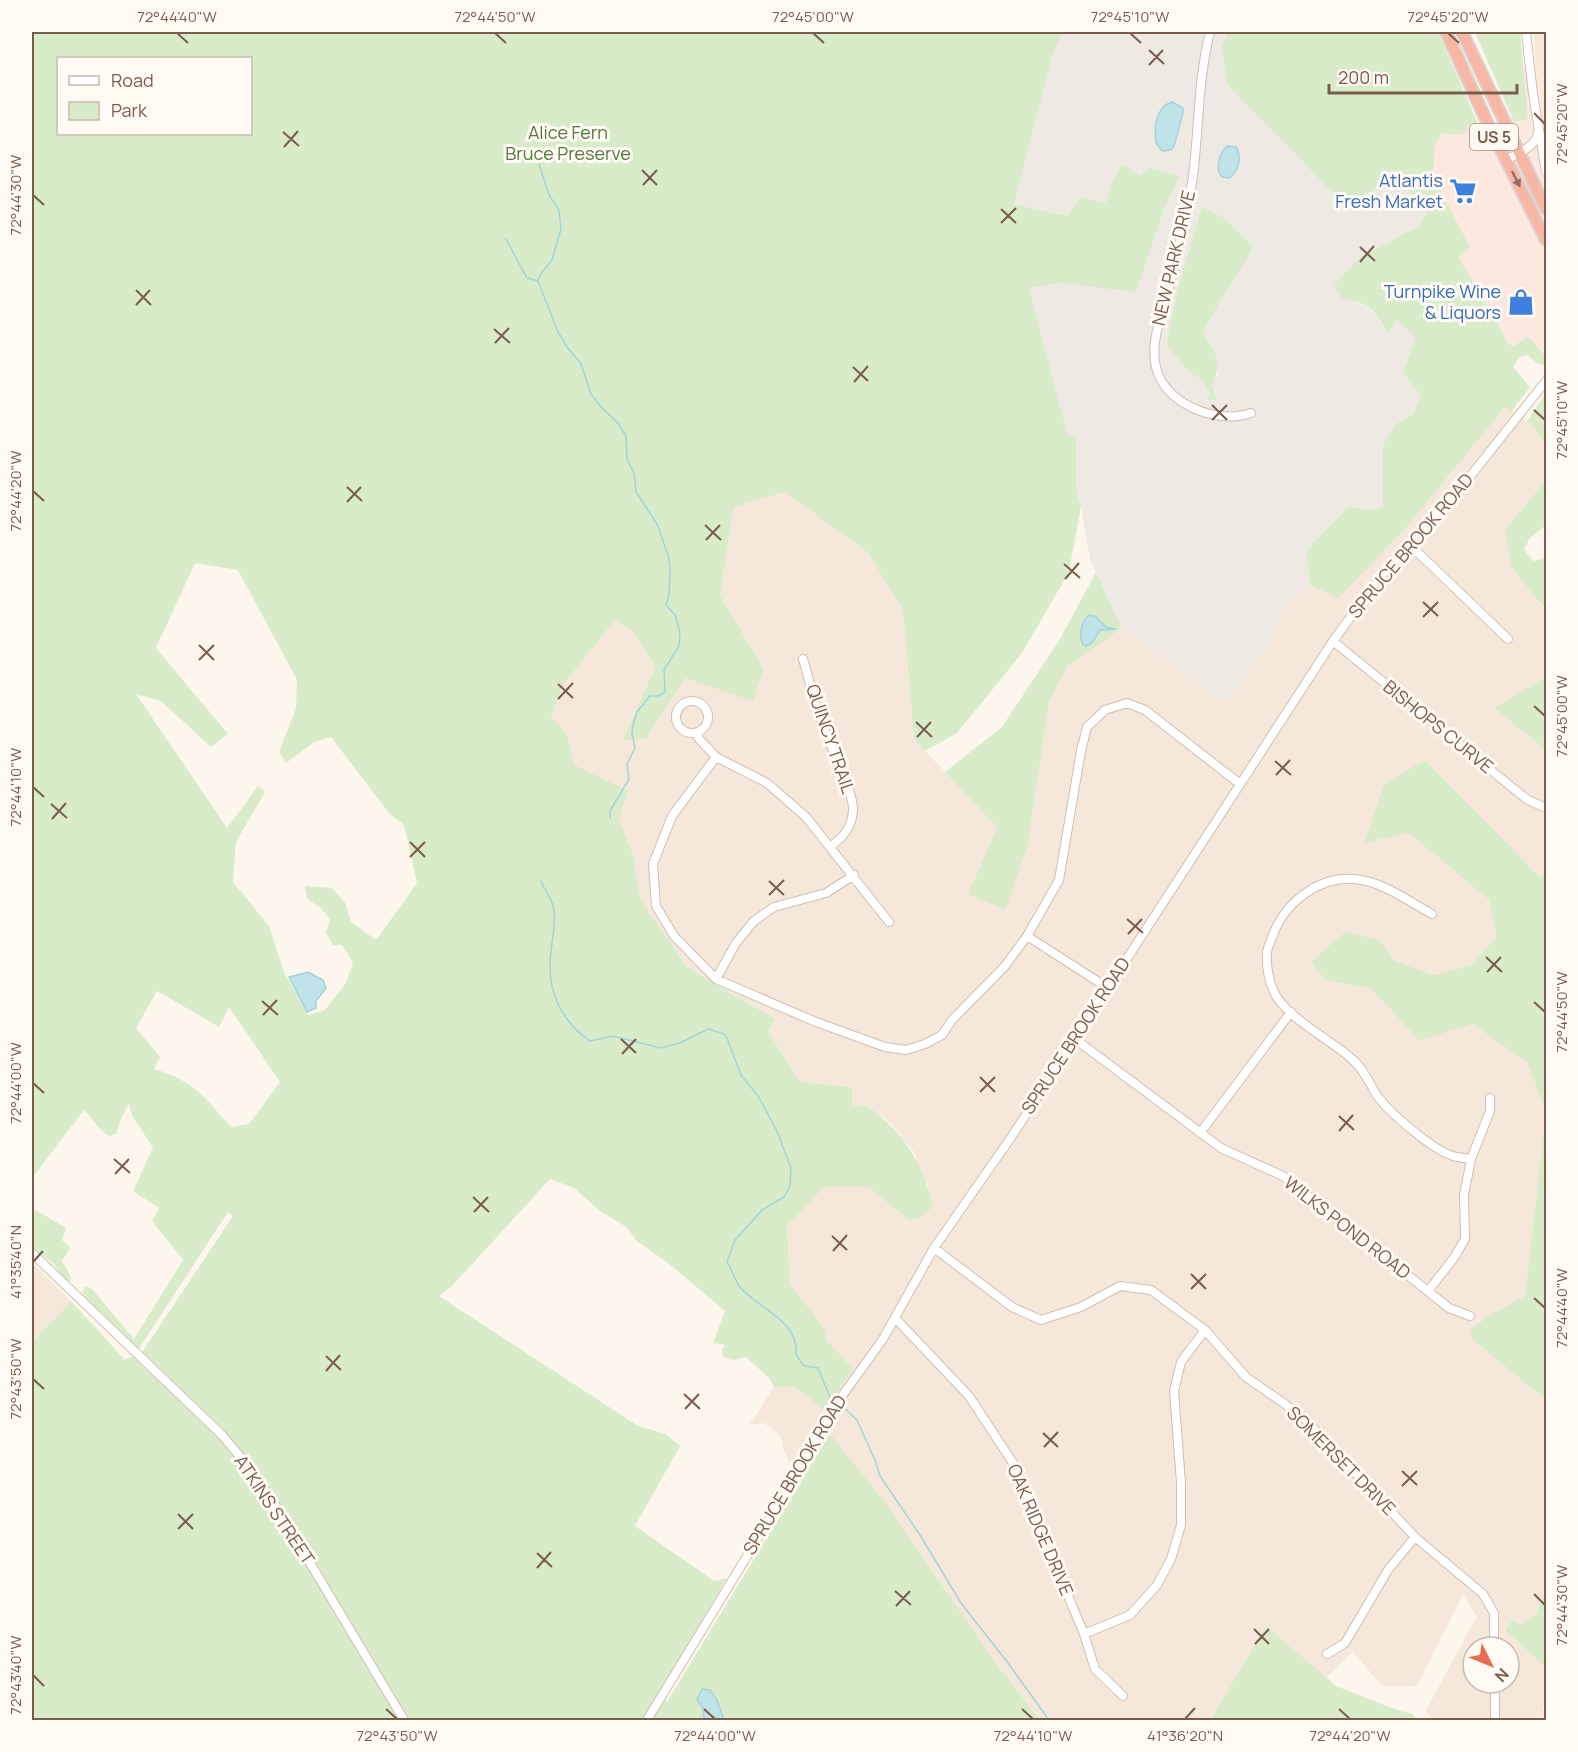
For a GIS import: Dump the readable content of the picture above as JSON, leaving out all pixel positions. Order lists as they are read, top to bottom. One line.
{"streets":{"highway":["US 5"],"street":["NEW PARK DRIVE","SPRUCE BROOK ROAD","BISHOPS CURVE","QUINCY TRAIL","WILKS POND ROAD","SOMERSET DRIVE","ATKINS STREET","OAK RIDGE DRIVE"]},"crossings":[["SPRUCE BROOK ROAD","BISHOPS CURVE"],["SPRUCE BROOK ROAD","WILKS POND ROAD"],["SPRUCE BROOK ROAD","SOMERSET DRIVE"],["SPRUCE BROOK ROAD","OAK RIDGE DRIVE"]],"parks":["Alice Fern Bruce Preserve"],"places":{"supermarket":["Atlantis Fresh Market"],"shop":["Turnpike Wine & Liquors"]},"legend":["Road","Park"],"scale_bar":"200 m","north":"bottom right","coordinates":["72°44'40\"W","72°44'50\"W","72°45'00\"W","72°45'10\"W","72°45'20\"W","72°44'30\"W","72°44'20\"W","72°44'10\"W","72°44'00\"W","41°35'40\"N","72°43'50\"W","72°43'40\"W","41°36'20\"N"]}
